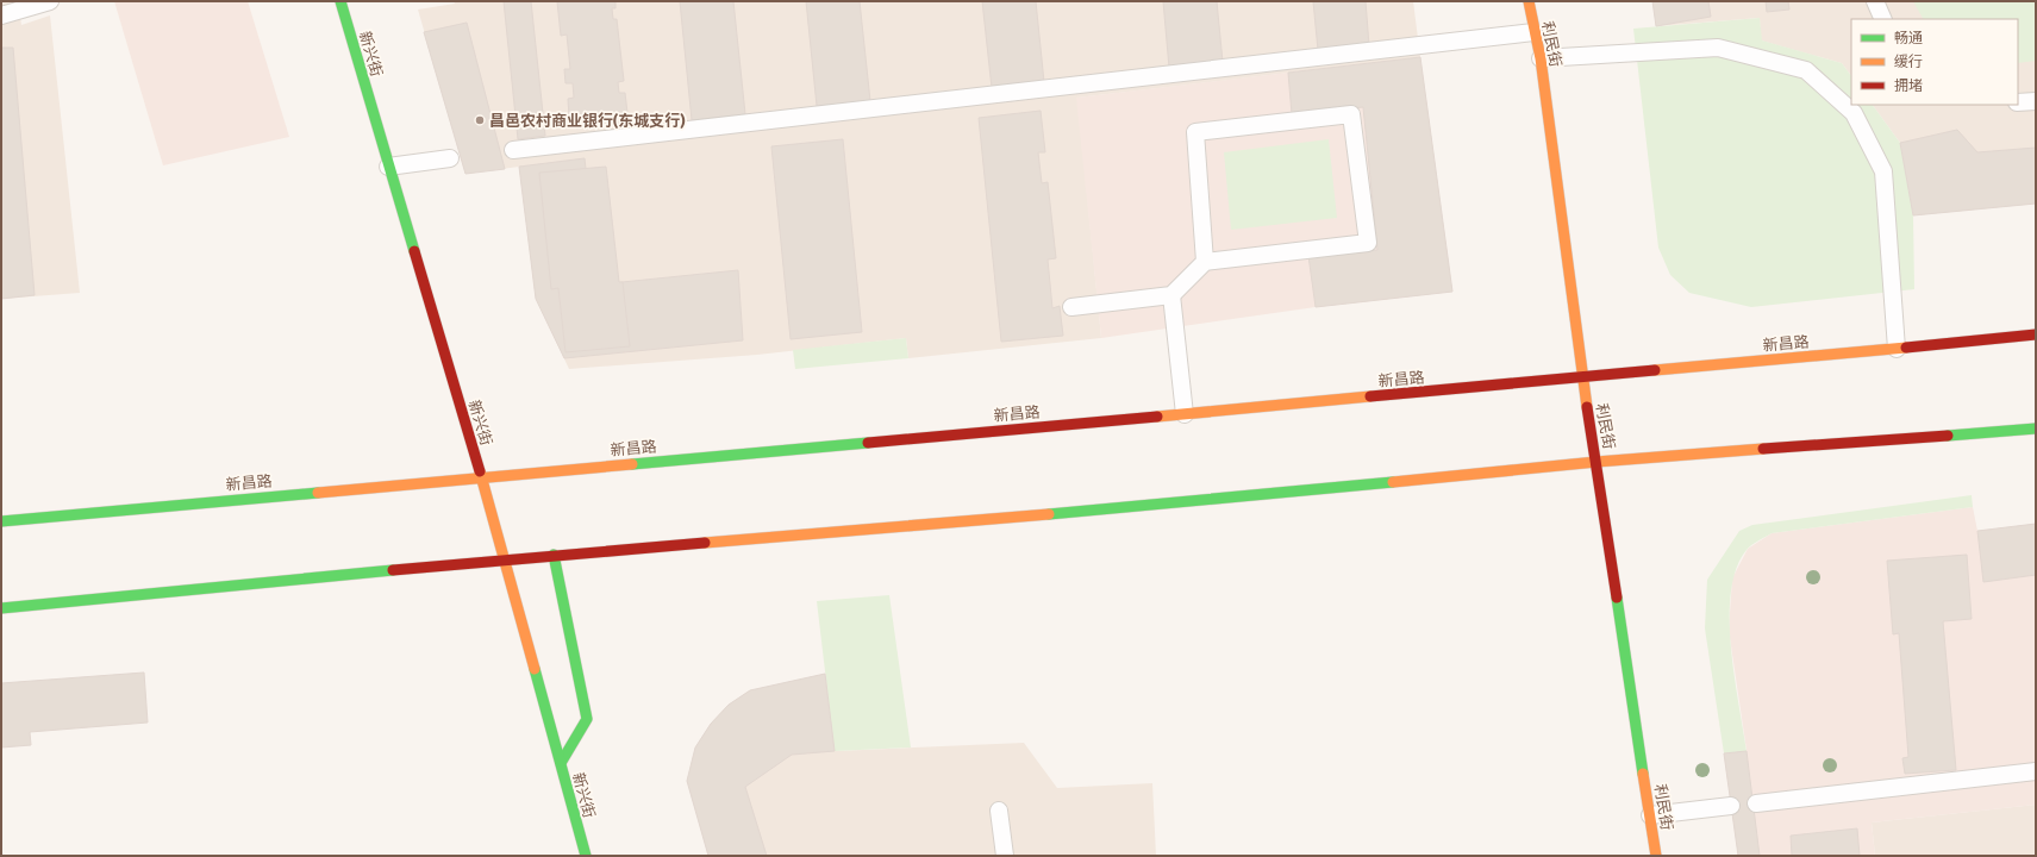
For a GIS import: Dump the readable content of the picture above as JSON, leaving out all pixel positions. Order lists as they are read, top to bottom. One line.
{"streets":{"main road":["利民街","新兴街","新昌路"]},"crossings":[["利民街","新昌路"],["新兴街","新昌路"]],"places":["昌邑农村商业银行(东城支行)"],"legend":["畅通","缓行","拥堵"]}
